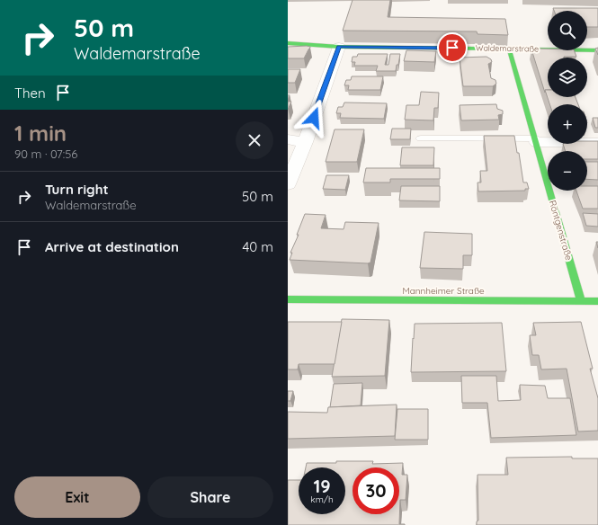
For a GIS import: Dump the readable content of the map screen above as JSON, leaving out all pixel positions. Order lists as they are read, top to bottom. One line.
{"streets":{"street":["Waldemarstraße","Röntgenstraße","Mannheimer Straße"]},"crossings":[["Waldemarstraße","Röntgenstraße"],["Röntgenstraße","Mannheimer Straße"]],"page":{"turn":["50 m","Waldemarstraße"],"map_buttons":["+","−"],"then":"Then","heading":["1 min","90 m · 07:56"],"list":[{"name":"Turn right","note":"Waldemarstraße","value":"50 m"},{"name":"Arrive at destination","value":"40 m"}],"speed":"19 km/h","limit":"30","buttons":["Exit","Share"]}}
